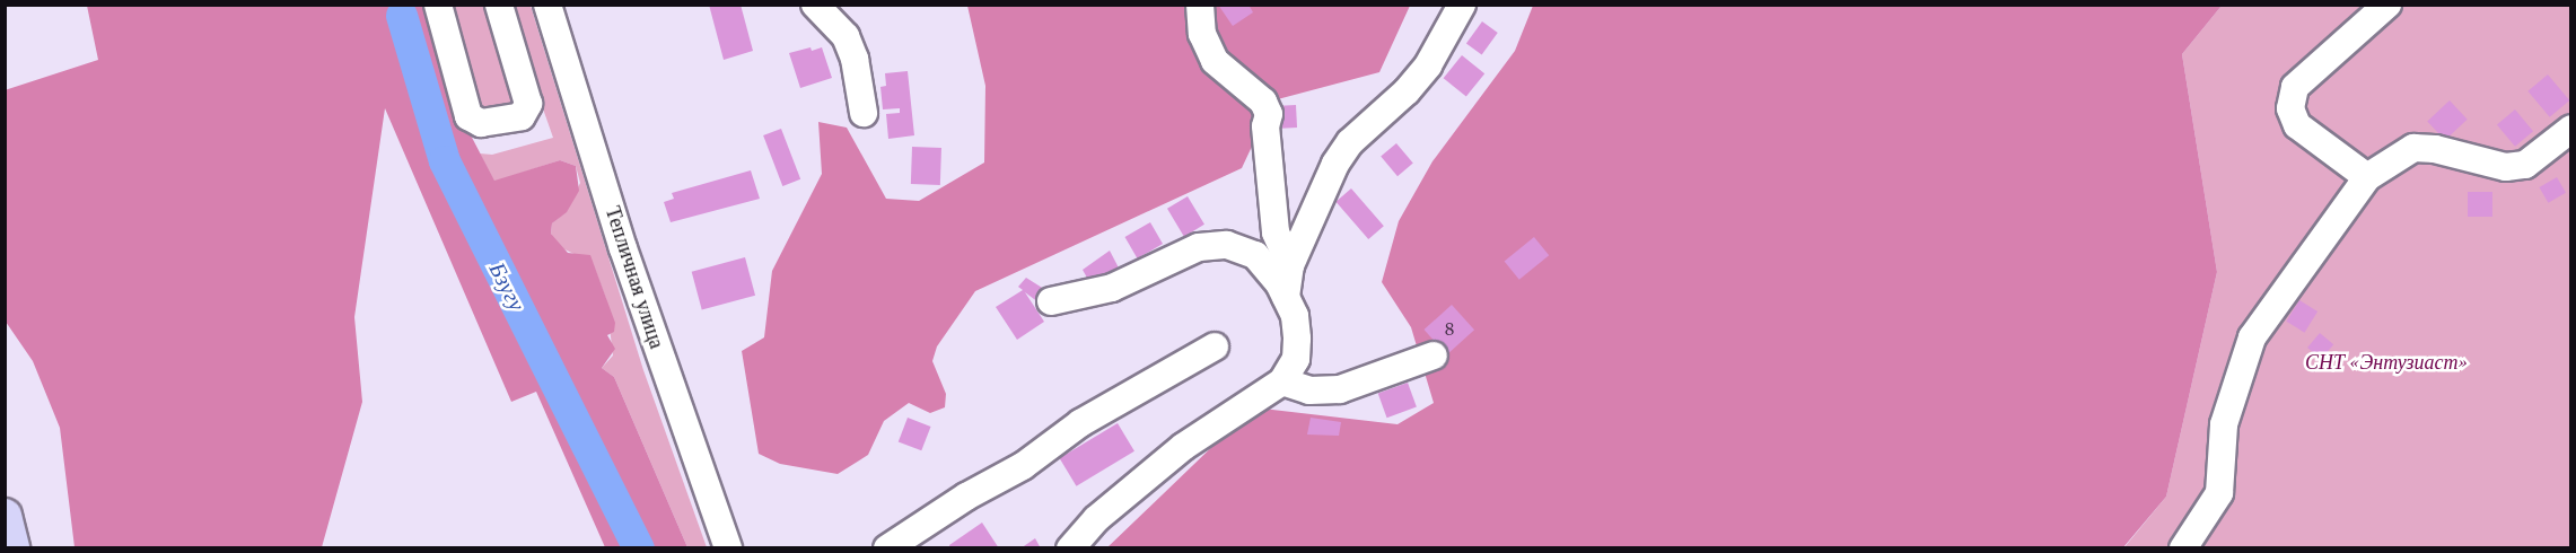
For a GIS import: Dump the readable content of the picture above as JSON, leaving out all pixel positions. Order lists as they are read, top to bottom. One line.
{"streets":{"street":["Тепличная улица"]},"water":["Бзугу"],"parks":["СНТ «Энтузиаст»"],"house_numbers":["8"]}
